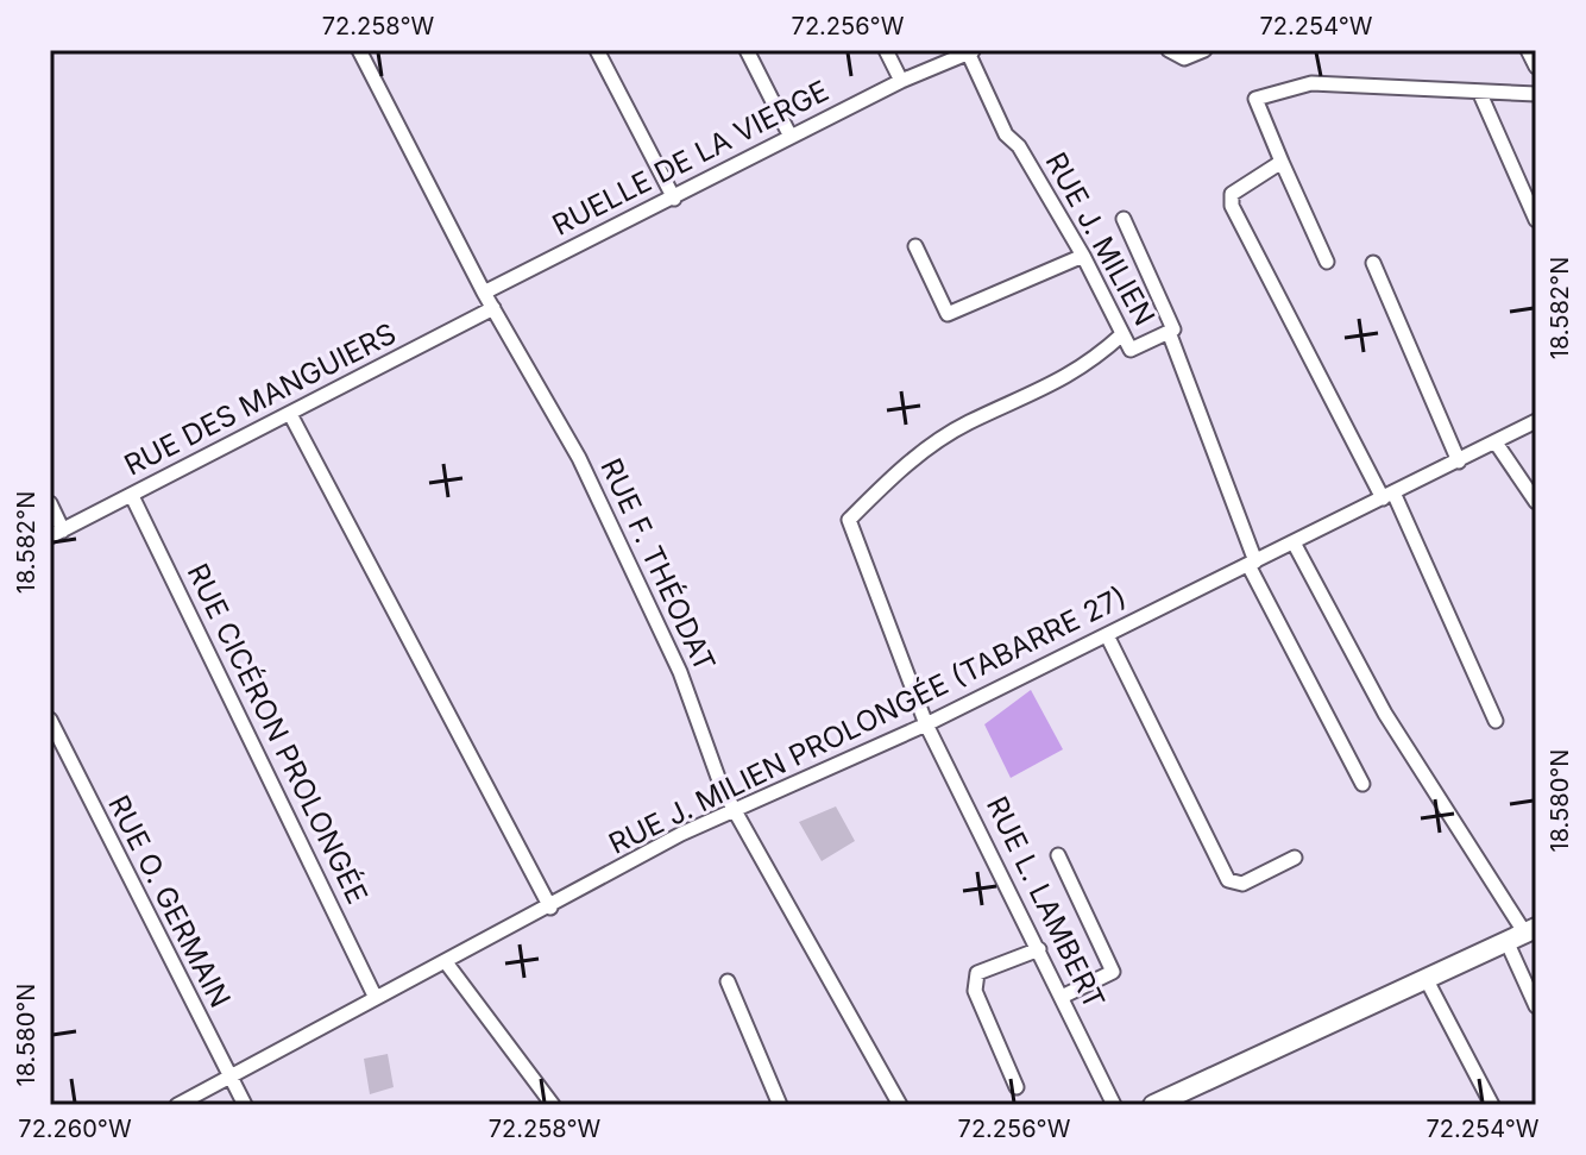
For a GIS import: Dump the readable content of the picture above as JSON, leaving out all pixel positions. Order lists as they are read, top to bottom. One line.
{"streets":{"street":["RUELLE DE LA VIERGE","RUE J. MILIEN","RUE DES MANGUIERS","RUE F. THÉODAT","RUE J. MILIEN PROLONGÉE (TABARRE 27)","RUE CICÉRON PROLONGÉE","RUE O. GERMAIN","RUE L. LAMBERT"]},"crossings":[["RUELLE DE LA VIERGE","RUE J. MILIEN"],["RUELLE DE LA VIERGE","RUE F. THÉODAT"],["RUE J. MILIEN","RUE J. MILIEN PROLONGÉE (TABARRE 27)"],["RUE J. MILIEN","RUE L. LAMBERT"],["RUE DES MANGUIERS","RUE F. THÉODAT"],["RUE DES MANGUIERS","RUE CICÉRON PROLONGÉE"],["RUE F. THÉODAT","RUE J. MILIEN PROLONGÉE (TABARRE 27)"],["RUE J. MILIEN PROLONGÉE (TABARRE 27)","RUE CICÉRON PROLONGÉE"],["RUE J. MILIEN PROLONGÉE (TABARRE 27)","RUE O. GERMAIN"],["RUE J. MILIEN PROLONGÉE (TABARRE 27)","RUE L. LAMBERT"]],"coordinates":["72.258°W","72.256°W","72.254°W","18.582°N","18.580°N","72.260°W"]}
